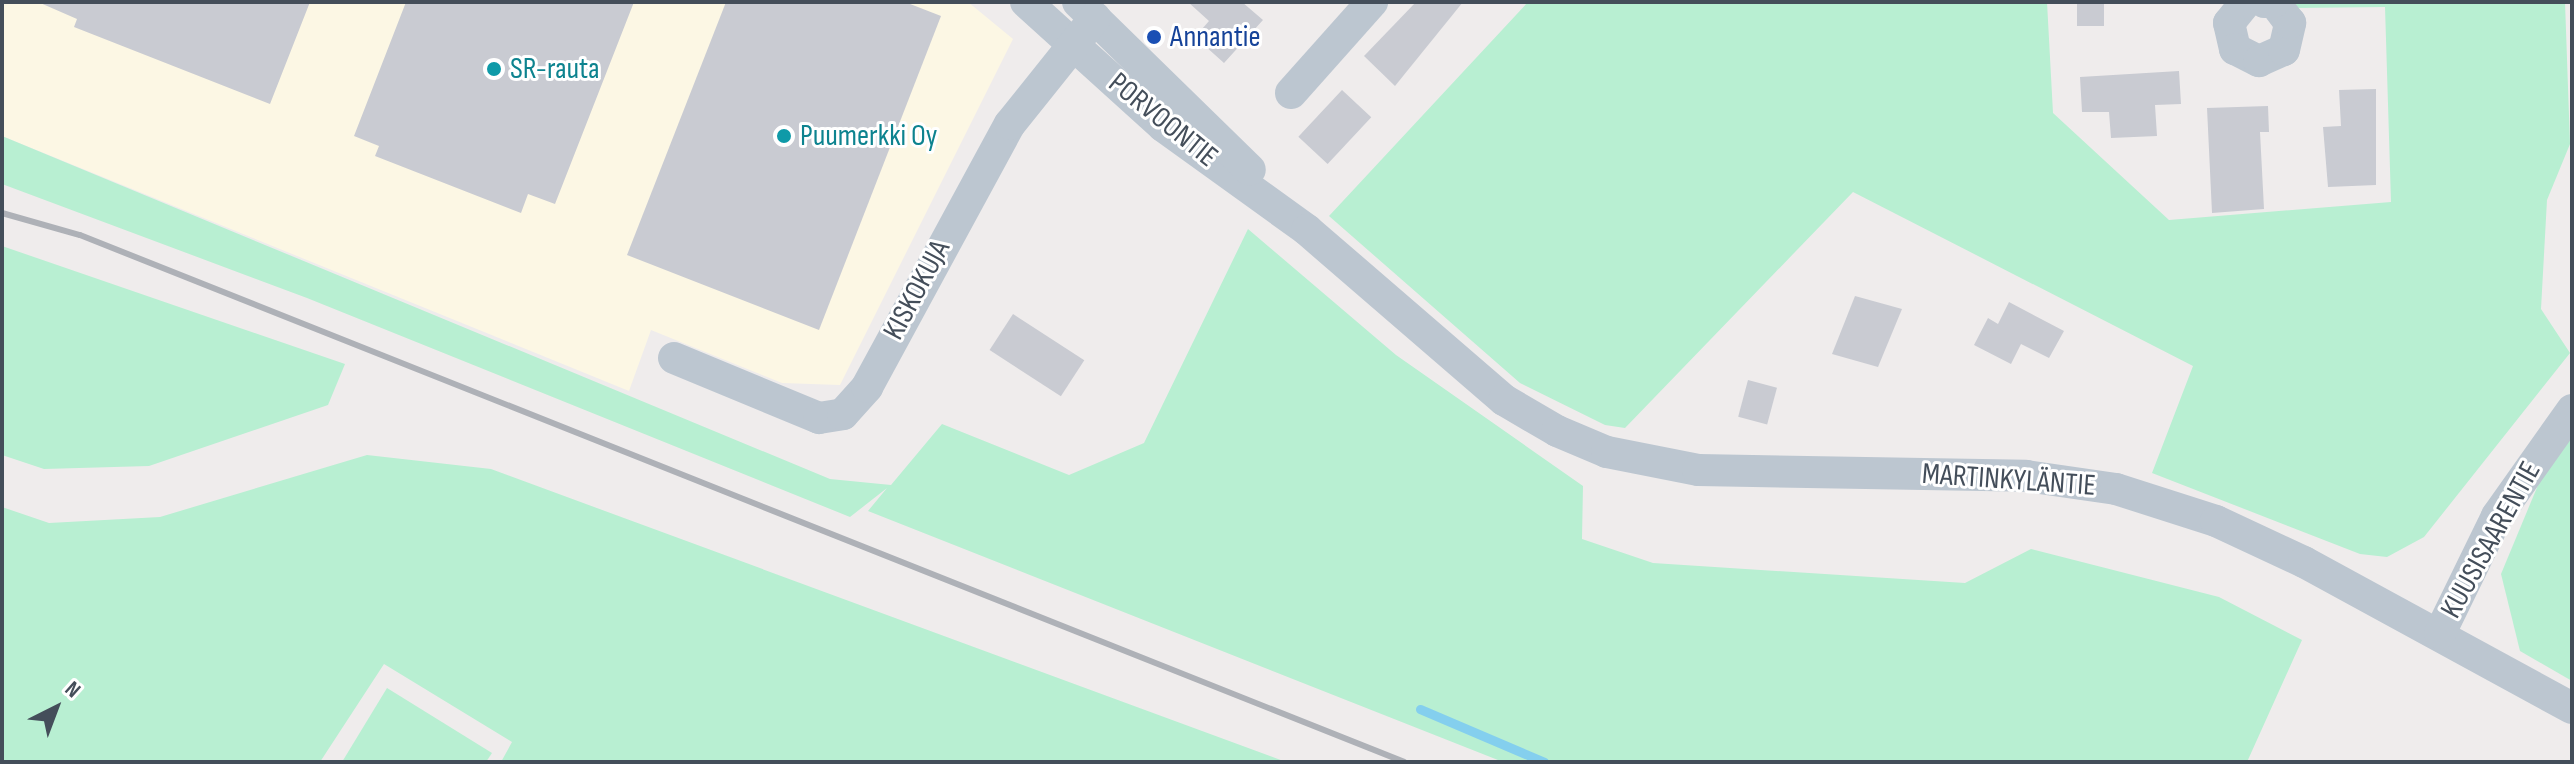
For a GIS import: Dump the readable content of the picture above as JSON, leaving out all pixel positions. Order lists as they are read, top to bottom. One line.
{"streets":{"street":["PORVOONTIE","KISKOKUJA","MARTINKYLÄNTIE","KUUSISAARENTIE"]},"crossings":[["PORVOONTIE","KISKOKUJA"],["PORVOONTIE","MARTINKYLÄNTIE"],["MARTINKYLÄNTIE","KUUSISAARENTIE"]],"places":["Annantie","SR-rauta","Puumerkki Oy"],"north":"top right"}
